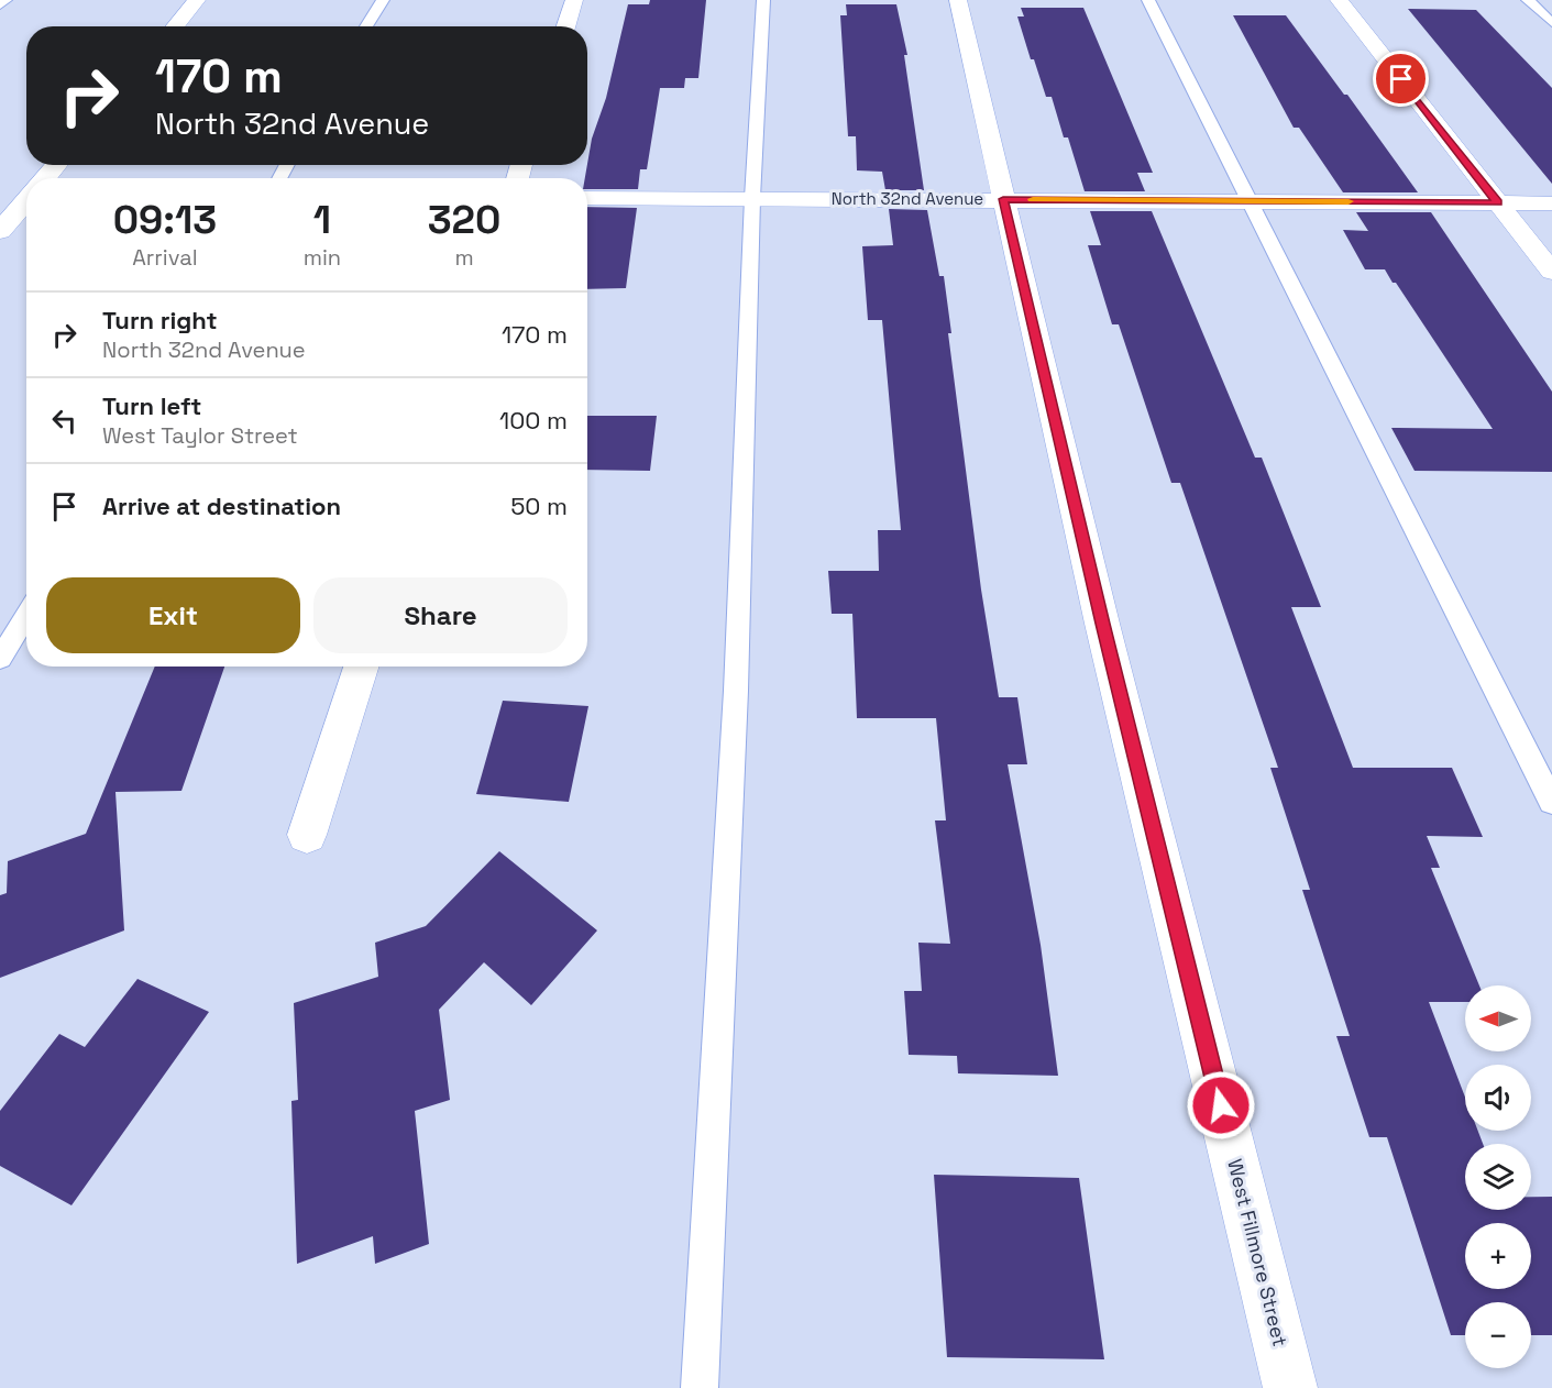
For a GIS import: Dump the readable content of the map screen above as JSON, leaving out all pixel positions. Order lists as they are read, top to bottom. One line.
{"streets":{"street":["North 32nd Avenue","West Fillmore Street"]},"crossings":[["North 32nd Avenue","West Fillmore Street"]],"north":"left","page":{"turn":["170 m","North 32nd Avenue"],"eta":["09:13","Arrival","1","min","320","m"],"list":[{"name":"Turn right","note":"North 32nd Avenue","value":"170 m"},{"name":"Turn left","note":"West Taylor Street","value":"100 m"},{"name":"Arrive at destination","value":"50 m"}],"buttons":["Exit","Share"],"map_buttons":["+","−"]}}
